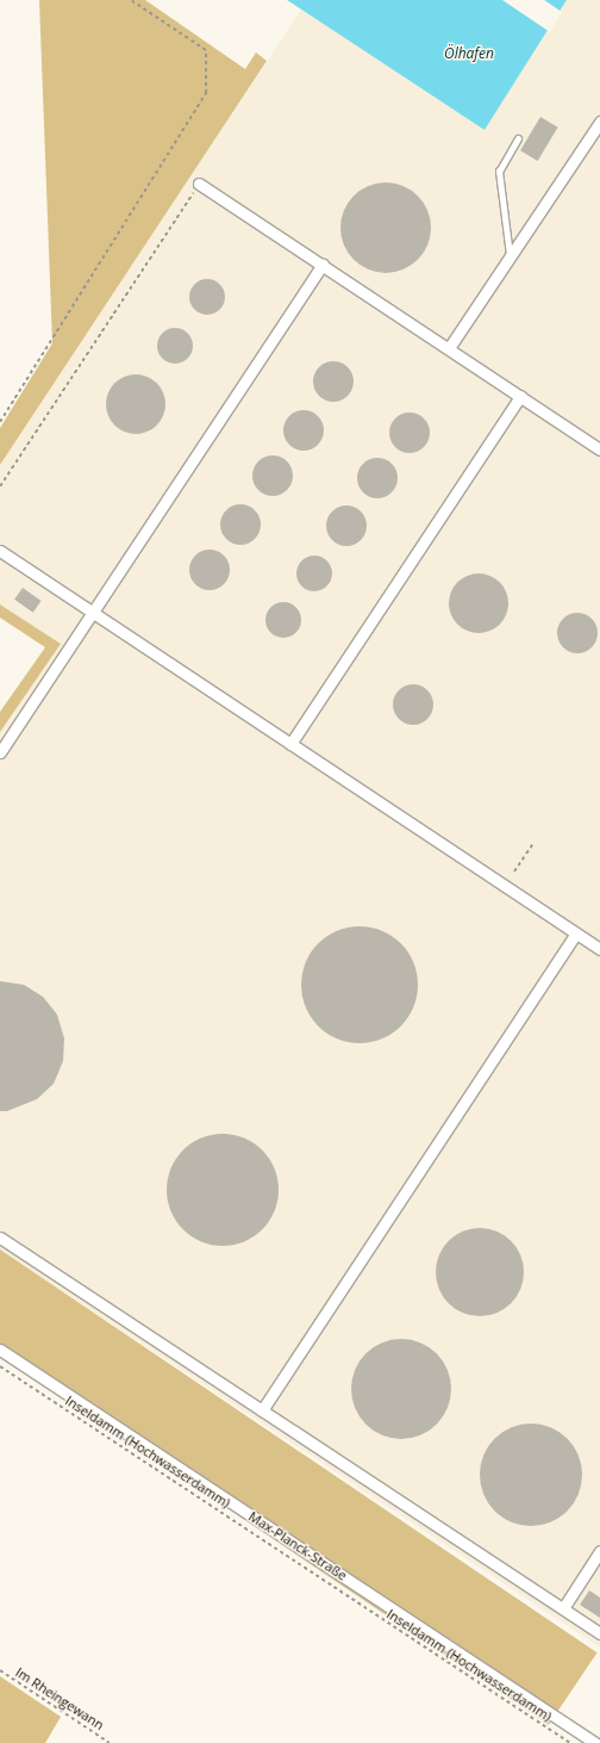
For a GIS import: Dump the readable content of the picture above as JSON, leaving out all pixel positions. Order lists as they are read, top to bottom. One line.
{"streets":{"street":["Max-Planck-Straße"],"path":["Inseldamm (Hochwasserdamm)","Im Rheingewann"]},"water":["Ölhafen"]}
